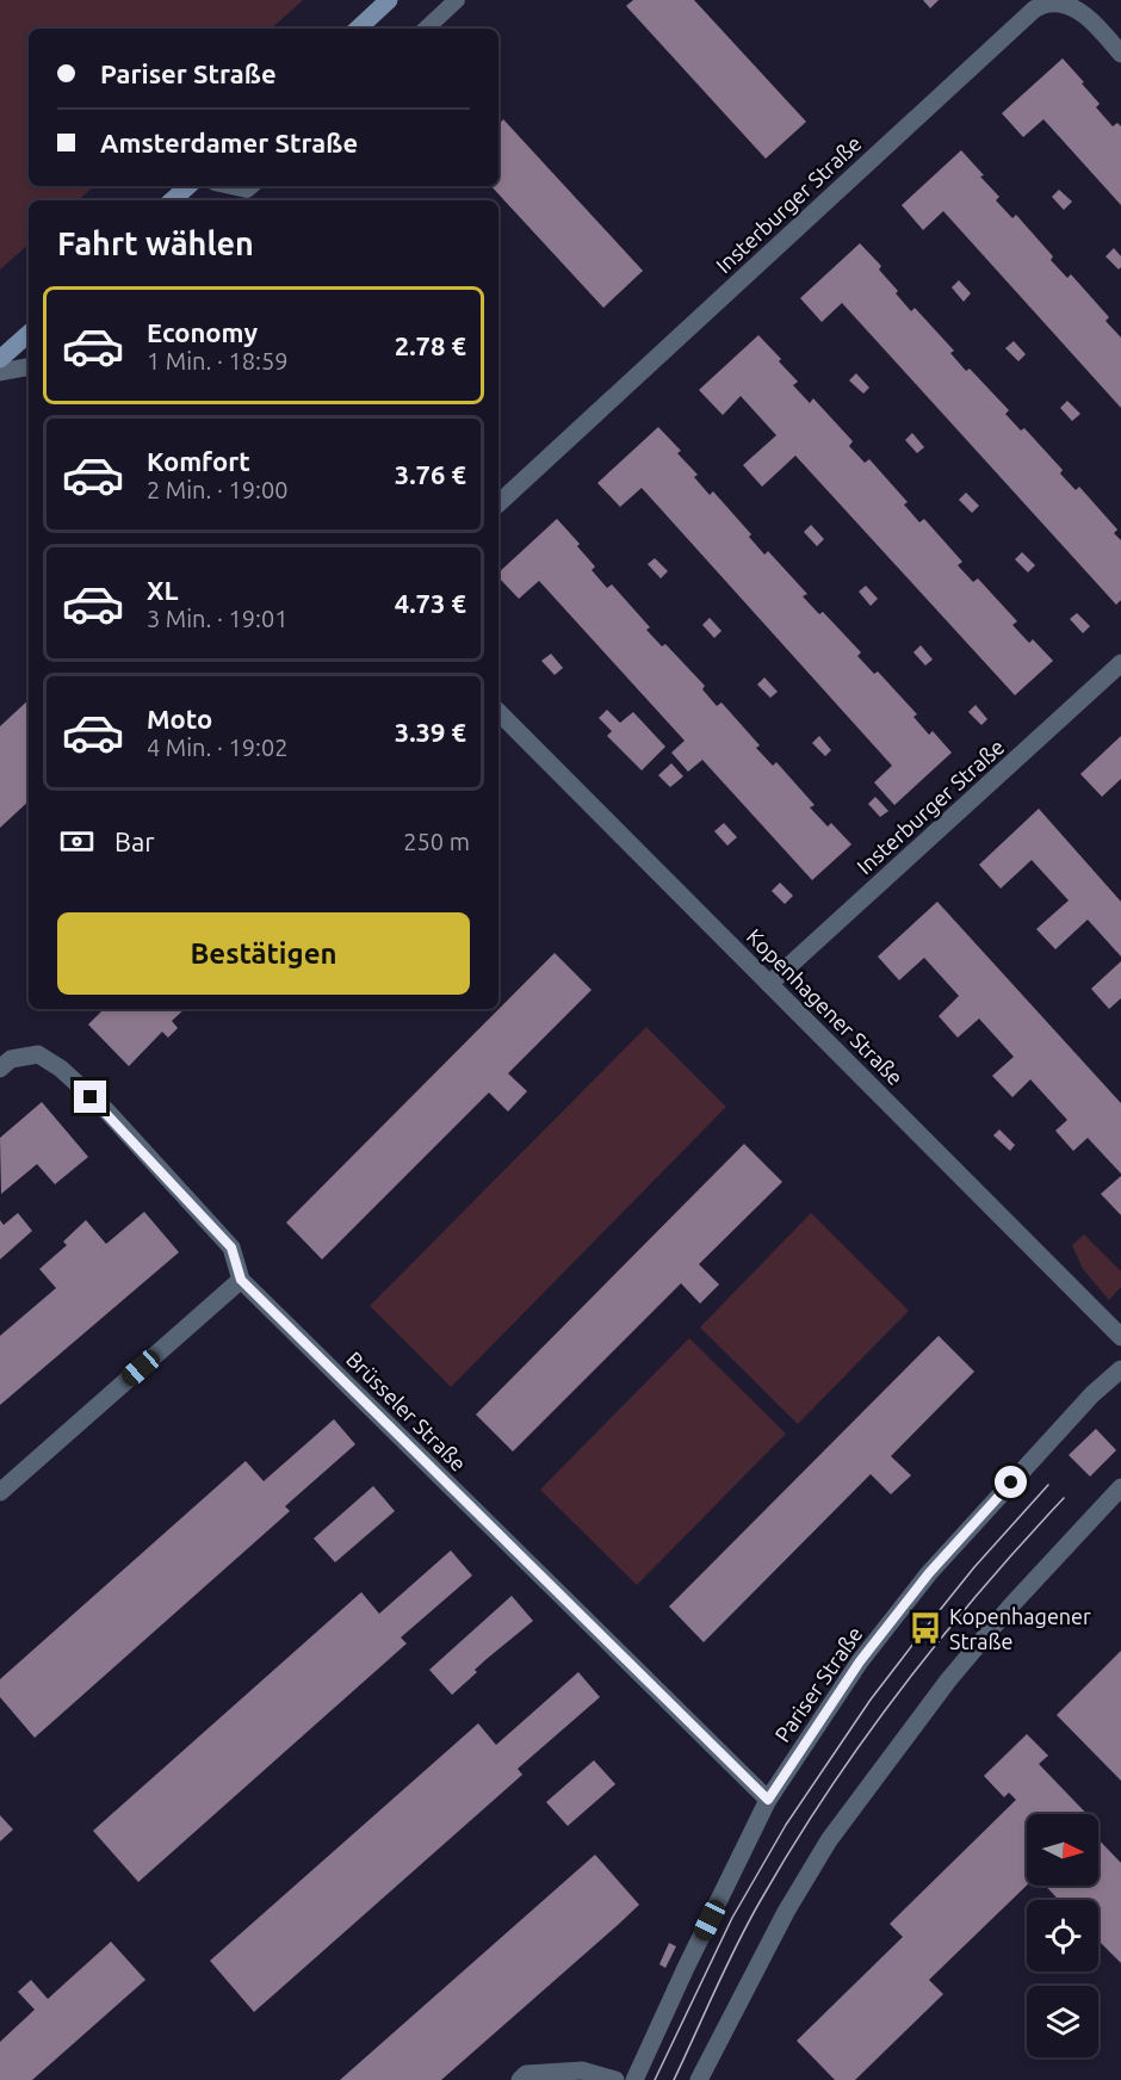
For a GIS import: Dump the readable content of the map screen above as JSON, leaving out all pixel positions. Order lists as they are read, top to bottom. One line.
{"streets":{"street":["Insterburger Straße","Kopenhagener Straße","Brüsseler Straße","Pariser Straße"]},"crossings":[["Insterburger Straße","Kopenhagener Straße"],["Brüsseler Straße","Pariser Straße"]],"places":{"bus stop":["Kopenhagener Straße"]},"north":"right","page":{"banner":["Pariser Straße","Amsterdamer Straße"],"heading":"Fahrt wählen","list":[{"name":"Economy","note":"1 Min. · 18:59","value":"2.78 €"},{"name":"Komfort","note":"2 Min. · 19:00","value":"3.76 €"},{"name":"XL","note":"3 Min. · 19:01","value":"4.73 €"},{"name":"Moto","note":"4 Min. · 19:02","value":"3.39 €"}],"pay":["Bar","250 m"],"buttons":"Bestätigen"}}
